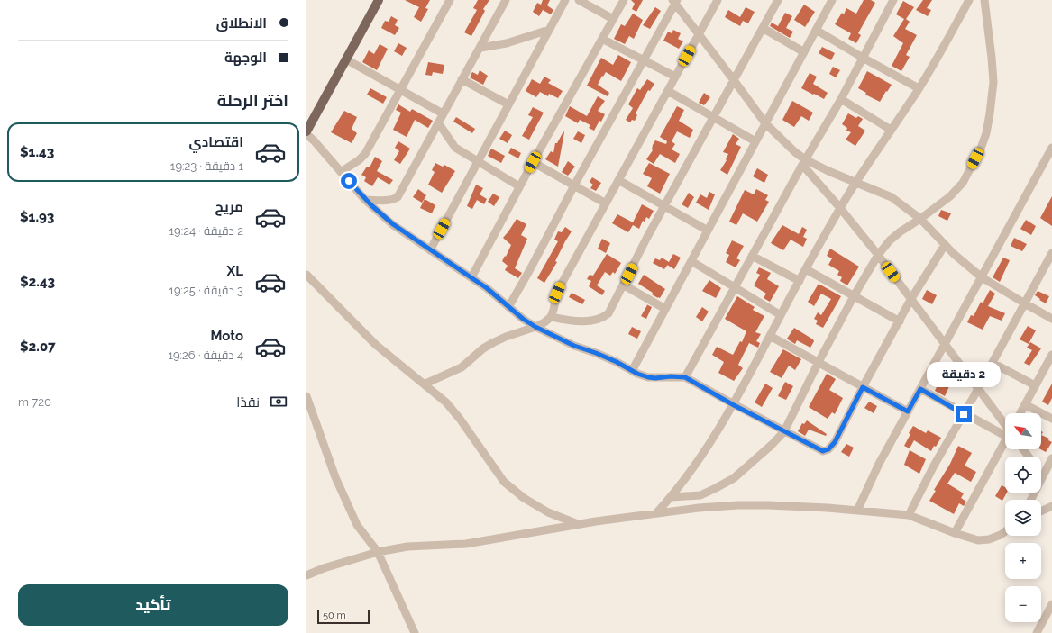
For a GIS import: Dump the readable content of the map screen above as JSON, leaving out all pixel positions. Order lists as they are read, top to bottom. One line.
{"scale_bar":"50 m","north":"top left","page":{"banner":["الانطلاق","الوجهة"],"heading":"اختر الرحلة","list":[{"name":"اقتصادي","note":"1 دقيقة · 19:23","value":"$1.43"},{"name":"مريح","note":"2 دقيقة · 19:24","value":"$1.93"},{"name":"XL","note":"3 دقيقة · 19:25","value":"$2.43"},{"name":"Moto","note":"4 دقيقة · 19:26","value":"$2.07"}],"bubble":"2 دقيقة","pay":["نقدًا","720 m"],"map_buttons":["+","−"],"buttons":"تأكيد","scale":"50 m"}}
